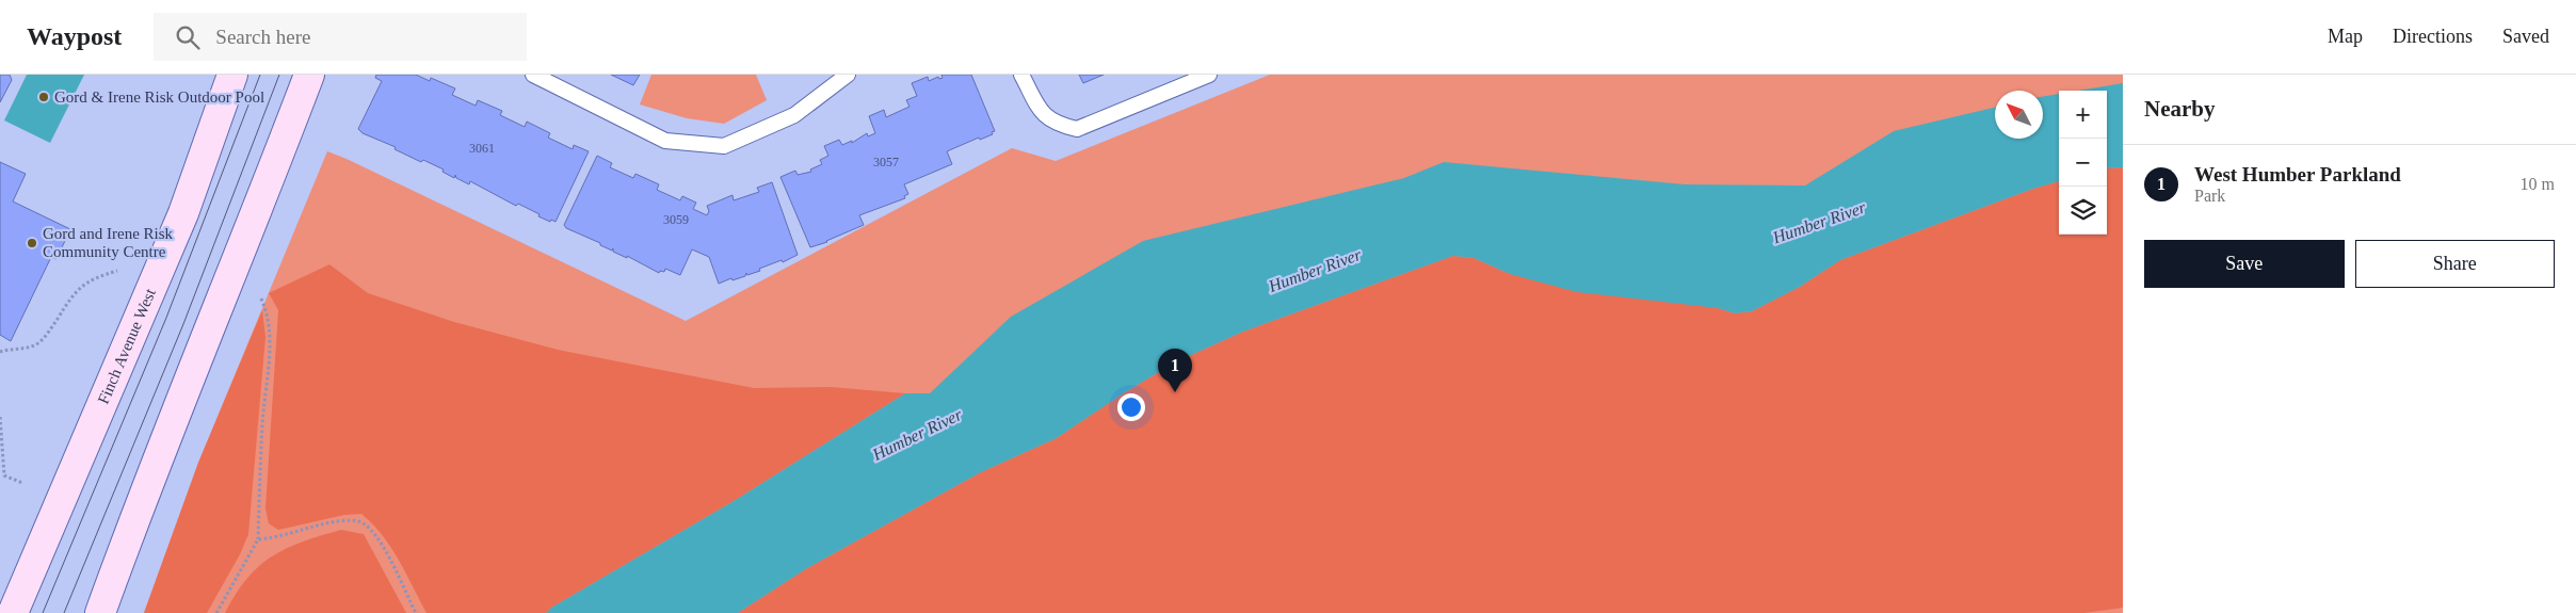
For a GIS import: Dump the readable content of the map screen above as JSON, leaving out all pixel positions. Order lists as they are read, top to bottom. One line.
{"streets":{"main road":["Finch Avenue West"]},"water":["Humber River"],"places":["Gord & Irene Risk Outdoor Pool","Gord and Irene Risk Community Centre"],"house_numbers":["3061","3057","3059"],"north":"top left","page":{"header":"Waypost","search":"Search here","nav":["Map","Directions","Saved"],"heading":"Nearby","map_buttons":["+","−"],"list":[{"mark":"1","name":"West Humber Parkland","note":"Park","value":"10 m"}],"buttons":["Save","Share"],"pins":"1"}}
